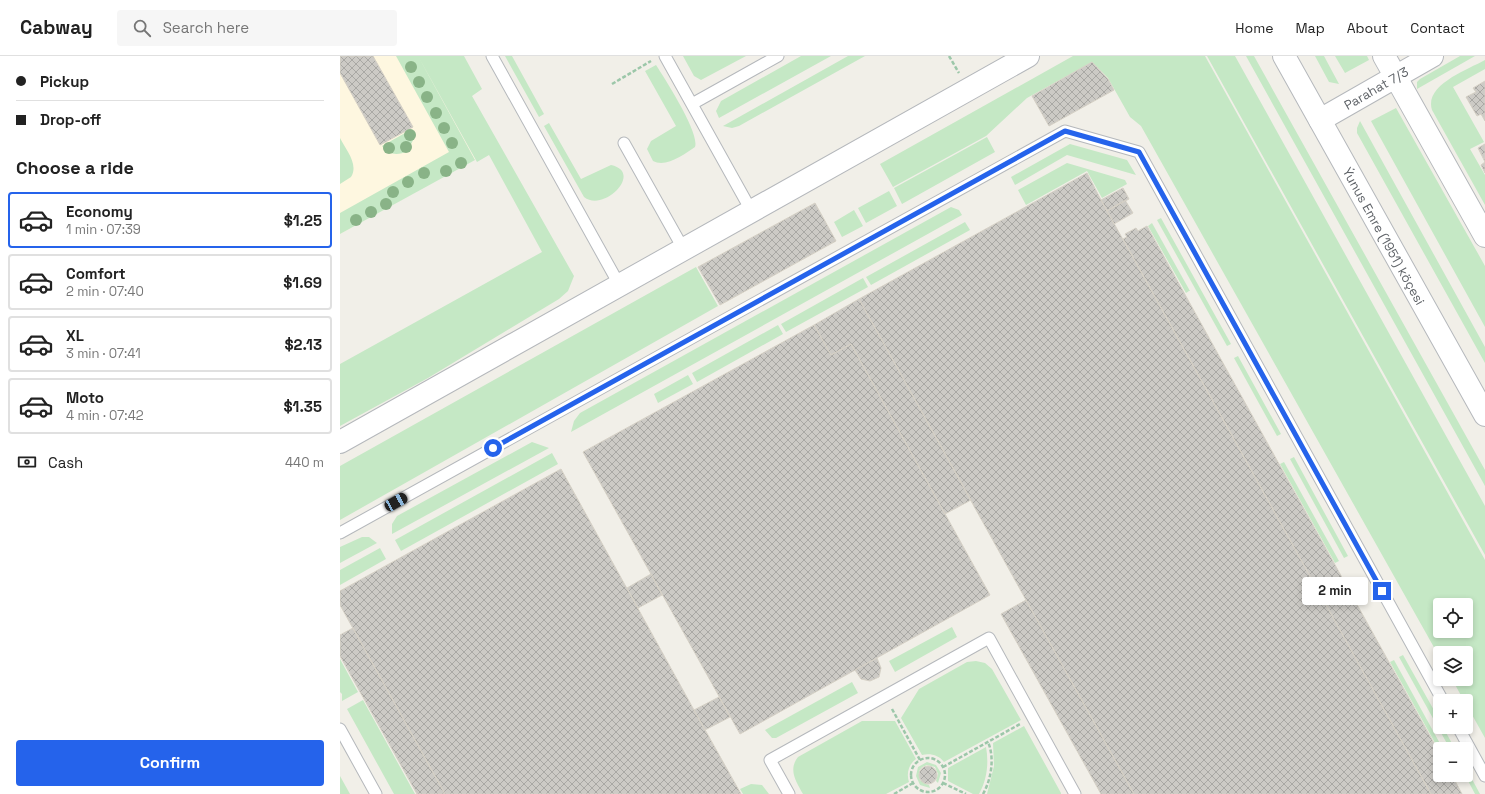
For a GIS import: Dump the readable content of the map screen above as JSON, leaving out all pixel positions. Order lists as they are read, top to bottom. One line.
{"streets":{"street":["Parahat 7/3","Ýunus Emre (1951) köçesi"]},"crossings":[["Parahat 7/3","Ýunus Emre (1951) köçesi"]],"page":{"header":"Cabway","search":"Search here","nav":["Home","Map","About","Contact"],"banner":["Pickup","Drop-off"],"heading":"Choose a ride","list":[{"name":"Economy","note":"1 min · 07:39","value":"$1.25"},{"name":"Comfort","note":"2 min · 07:40","value":"$1.69"},{"name":"XL","note":"3 min · 07:41","value":"$2.13"},{"name":"Moto","note":"4 min · 07:42","value":"$1.35"}],"pay":["Cash","440 m"],"bubble":"2 min","map_buttons":["+","−"],"buttons":"Confirm"}}
